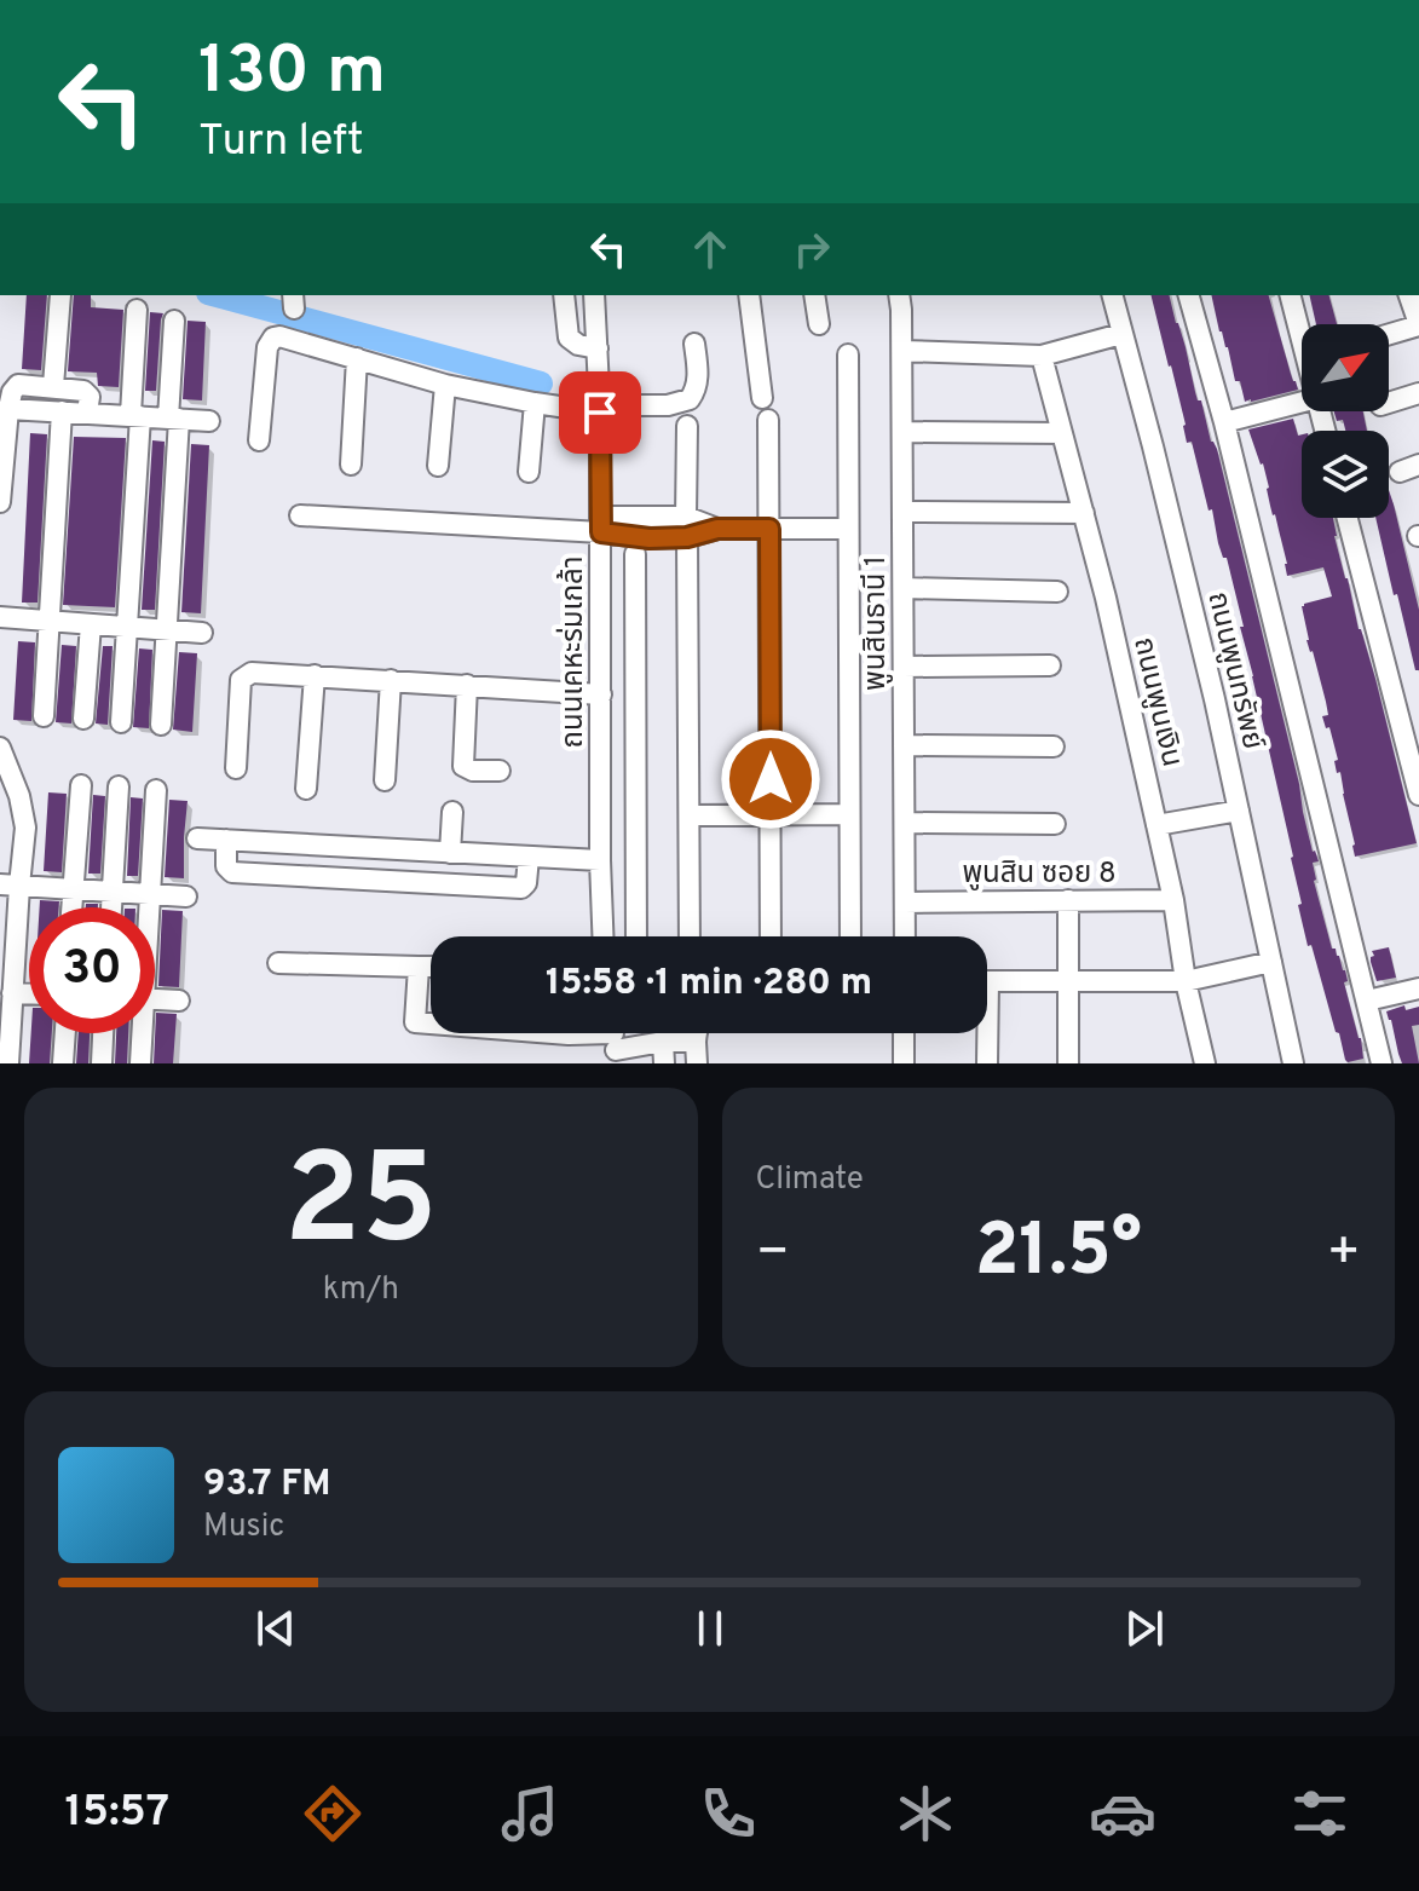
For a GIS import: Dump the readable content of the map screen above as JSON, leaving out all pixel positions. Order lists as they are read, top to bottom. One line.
{"streets":{"street":["พูนสินธานี 1","ถนนเคหะร่มเกล้า","ถนนพูนทรัพย์","ถนนพูนเงิน","พูนสิน ซอย 8"]},"crossings":[["พูนสินธานี 1","พูนสิน ซอย 8"],["ถนนพูนเงิน","พูนสิน ซอย 8"]],"north":"top right","page":{"turn":["130 m","Turn left"],"limit":"30","trip":"15:58 · 1 min · 280 m","tile":[["25","km/h"],"Climate"],"heat":["−","21.5°","+"],"song":["93.7 FM","Music"],"tabs":"15:57"}}
